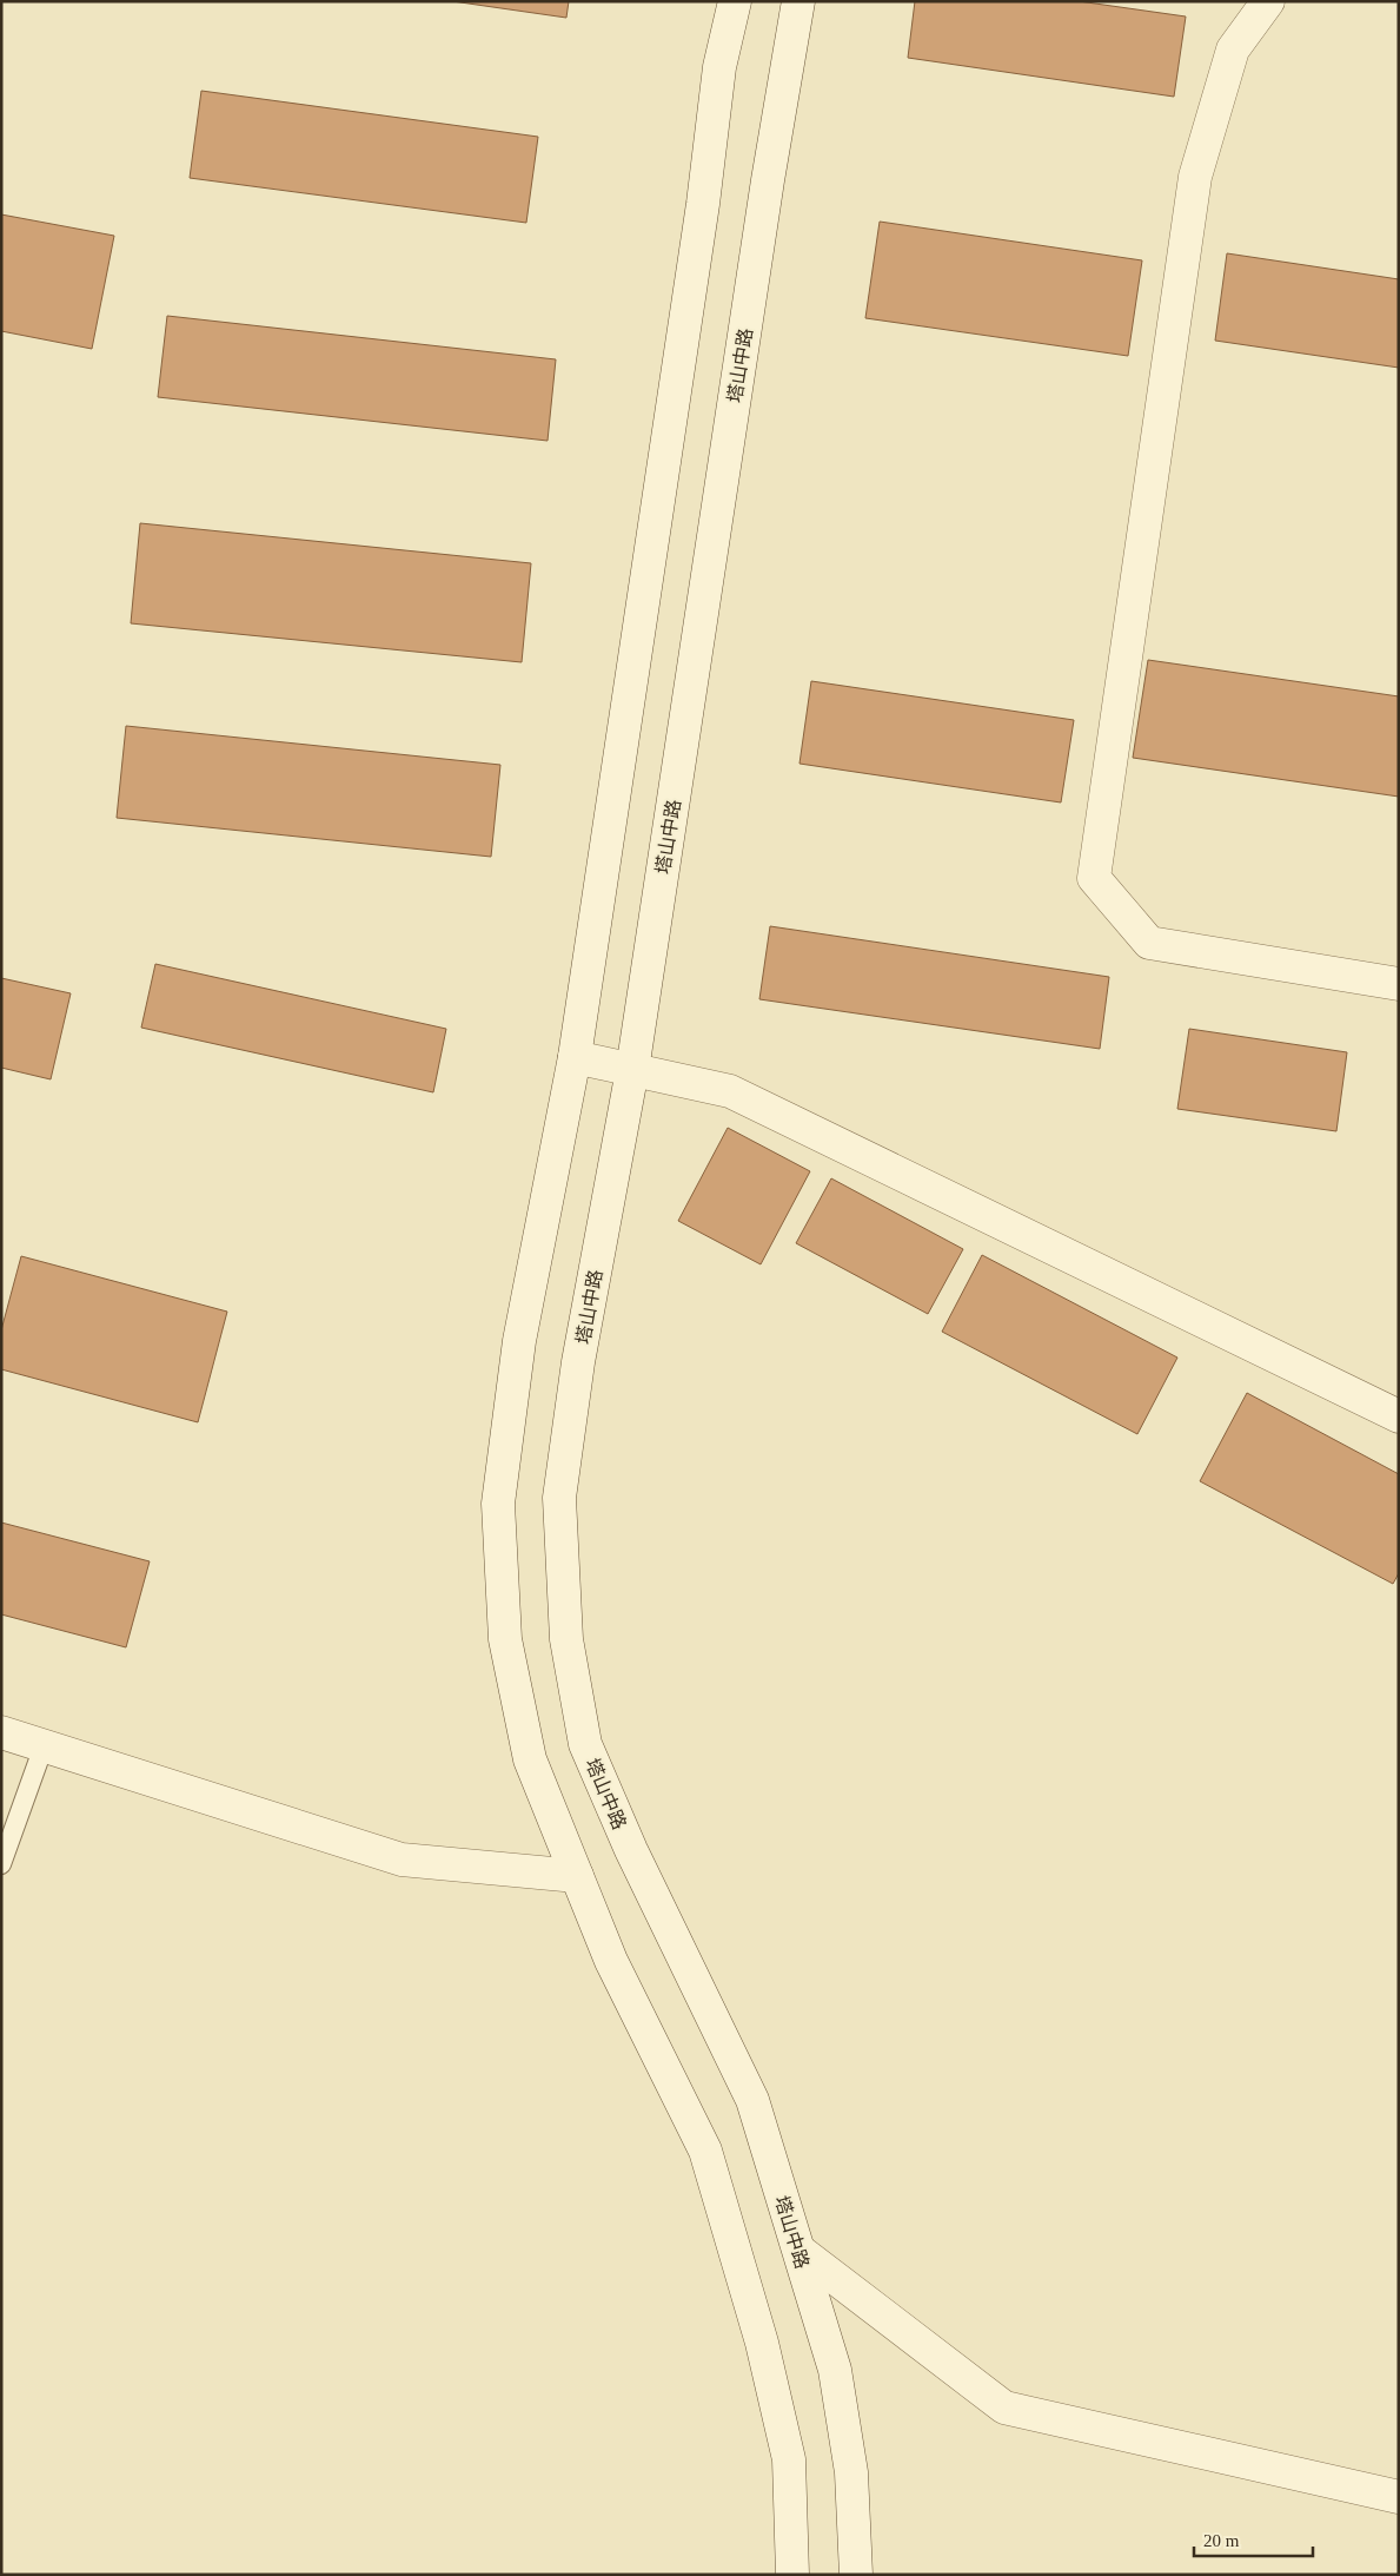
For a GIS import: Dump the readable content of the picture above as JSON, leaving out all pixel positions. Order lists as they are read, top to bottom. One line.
{"streets":{"main road":["塔山中路"]},"scale_bar":"20 m"}
